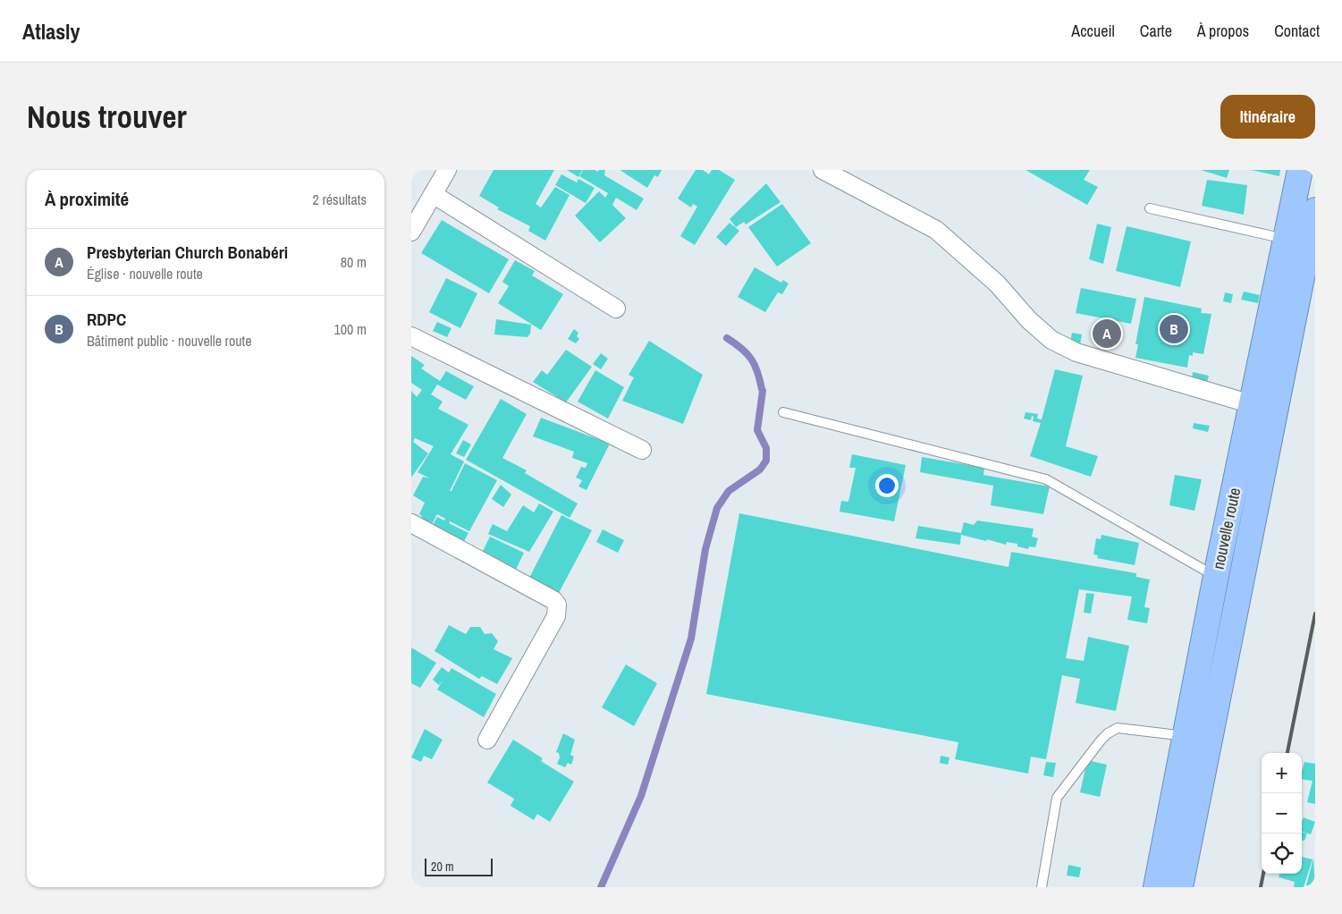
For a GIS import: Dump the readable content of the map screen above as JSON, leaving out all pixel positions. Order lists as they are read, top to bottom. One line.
{"streets":{"highway":["nouvelle route"]},"scale_bar":"20 m","page":{"header":"Atlasly","nav":["Accueil","Carte","À propos","Contact"],"buttons":"Itinéraire","title":"Nous trouver","heading":["À proximité","2 résultats"],"list":[{"mark":"A","name":"Presbyterian Church Bonabéri","note":"Église · nouvelle route","value":"80 m"},{"mark":"B","name":"RDPC","note":"Bâtiment public · nouvelle route","value":"100 m"}],"pins":["B","A"],"map_buttons":["+","−"],"scale":"20 m"}}
